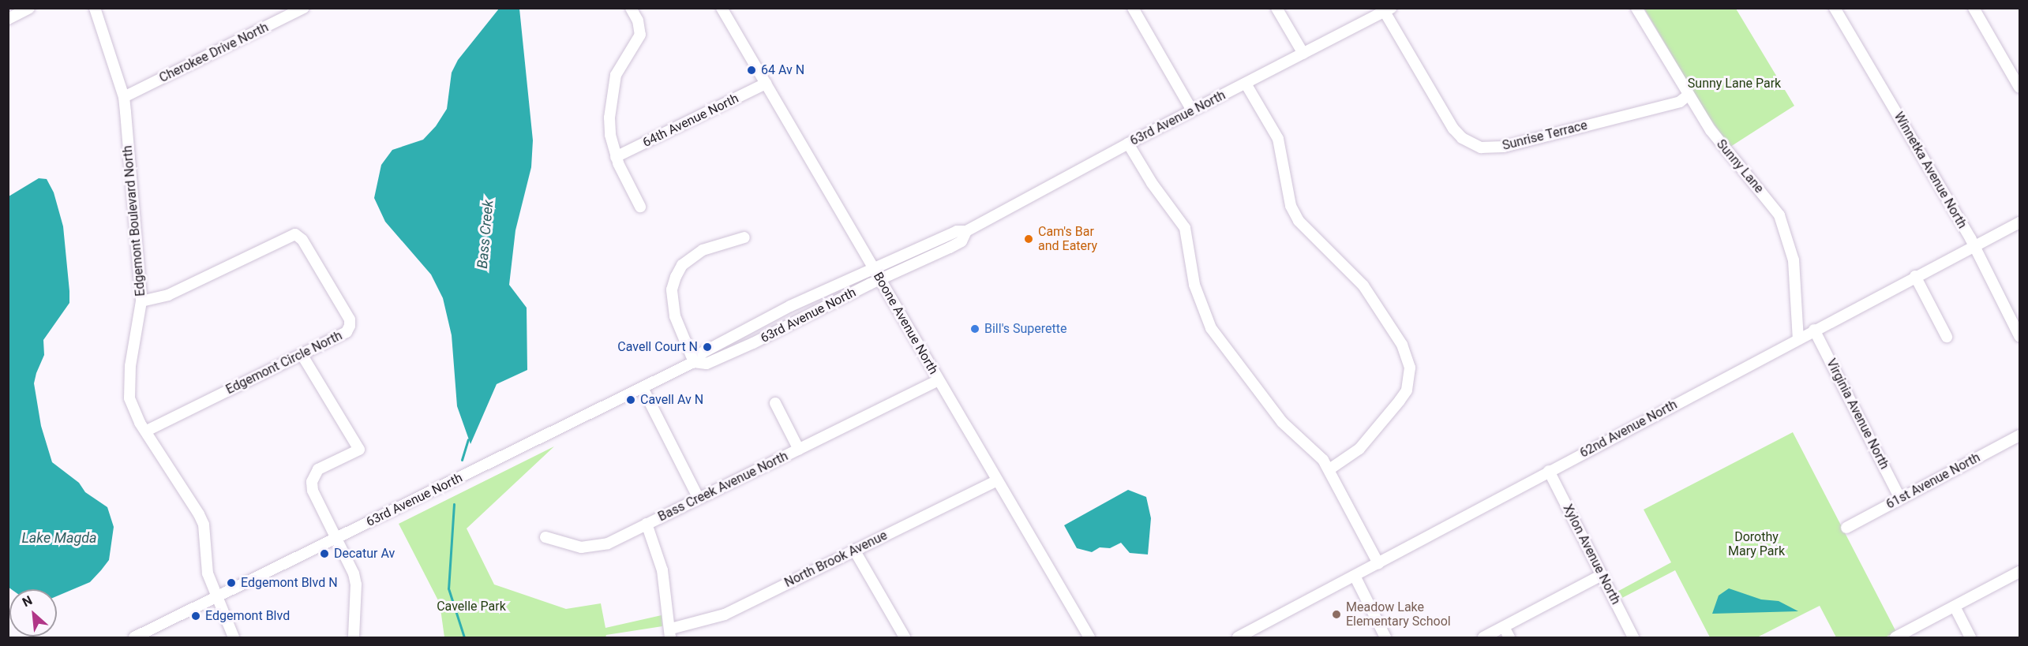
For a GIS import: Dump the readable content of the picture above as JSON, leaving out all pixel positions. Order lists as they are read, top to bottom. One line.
{"streets":{"street":["Cherokee Drive North","63rd Avenue North","64th Avenue North","Sunrise Terrace","Sunny Lane","Winnetka Avenue North","Edgemont Boulevard North","Boone Avenue North","Edgemont Circle North","Virginia Avenue North","62nd Avenue North","61st Avenue North","Bass Creek Avenue North","Xylon Avenue North","North Brook Avenue"]},"crossings":[["Cherokee Drive North","Edgemont Boulevard North"],["63rd Avenue North","Sunrise Terrace"],["63rd Avenue North","Edgemont Boulevard North"],["63rd Avenue North","Boone Avenue North"],["64th Avenue North","Boone Avenue North"],["Sunrise Terrace","Sunny Lane"],["Sunny Lane","62nd Avenue North"],["Winnetka Avenue North","62nd Avenue North"],["Edgemont Boulevard North","Edgemont Circle North"],["Boone Avenue North","Bass Creek Avenue North"],["Boone Avenue North","North Brook Avenue"],["Virginia Avenue North","62nd Avenue North"],["Virginia Avenue North","61st Avenue North"],["62nd Avenue North","Xylon Avenue North"]],"water":["Bass Creek","Lake Magda"],"parks":["Sunny Lane Park","Dorothy Mary Park","Cavelle Park"],"places":["64 Av N","Cam's Bar and Eatery","Bill's Superette","Cavell Court N","Cavell Av N","Decatur Av","Edgemont Blvd N","Meadow Lake Elementary School","Edgemont Blvd"],"north":"top left"}
